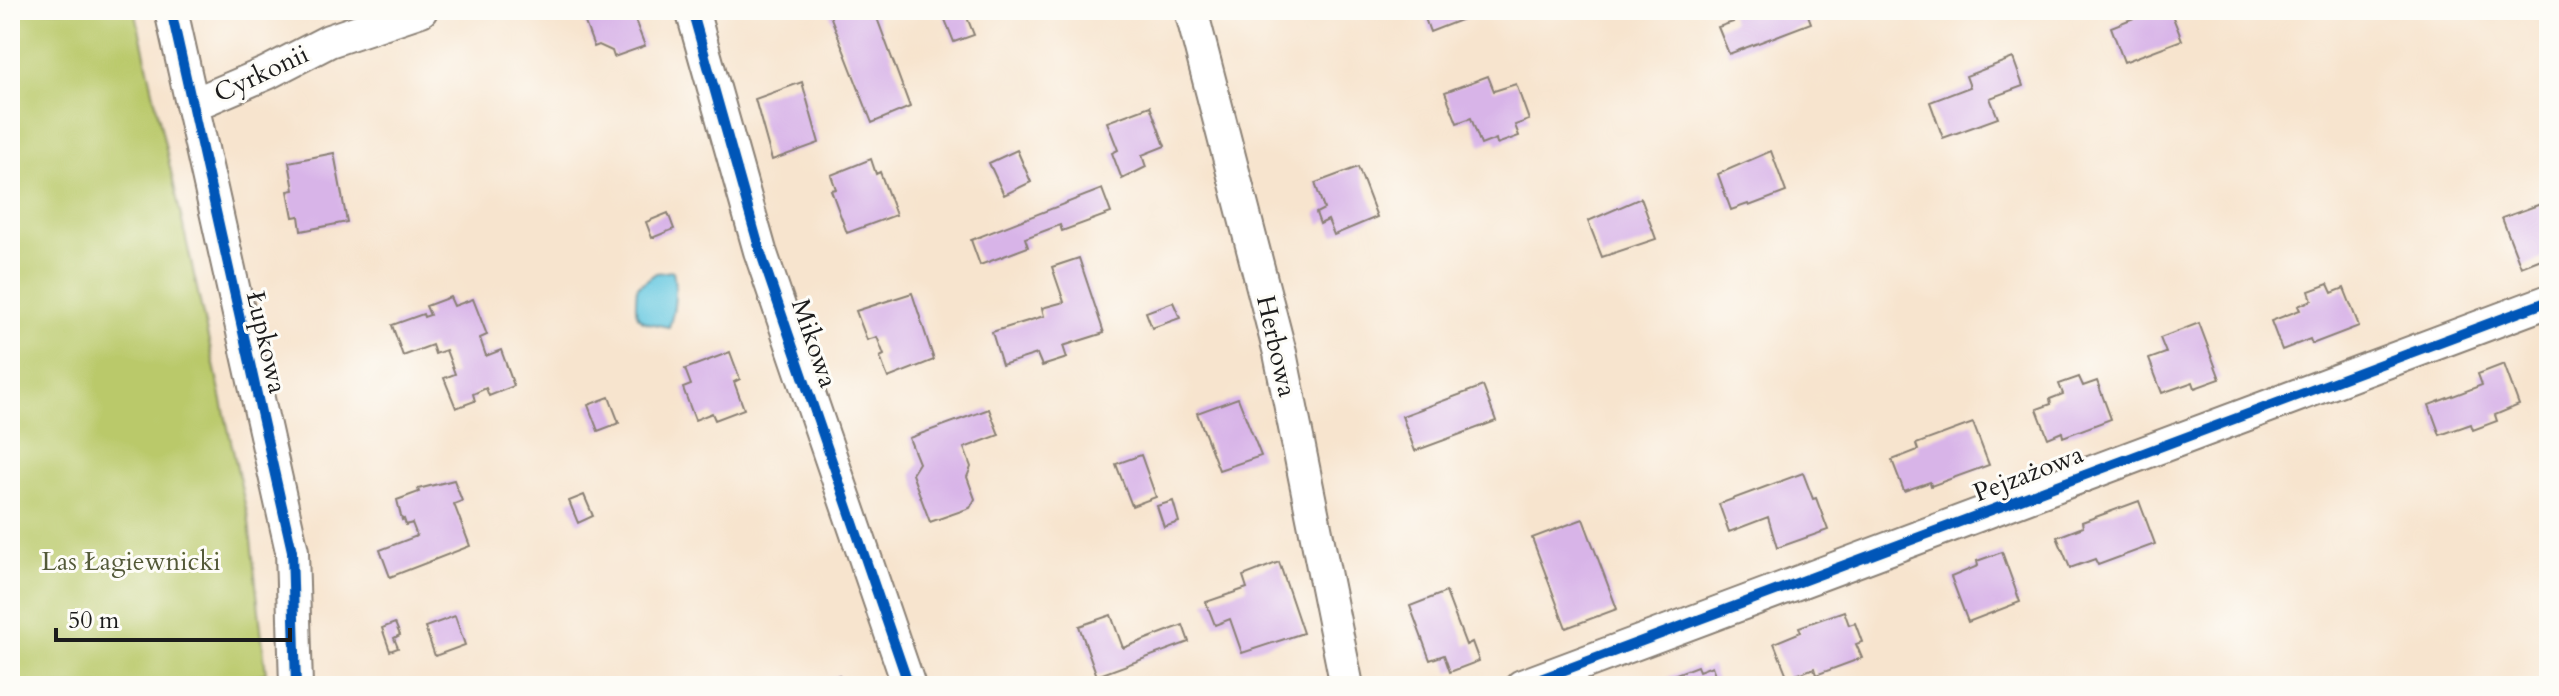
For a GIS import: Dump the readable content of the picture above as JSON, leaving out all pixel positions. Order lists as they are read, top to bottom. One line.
{"streets":{"street":["Cyrkonii","Łupkowa","Mikowa","Herbowa","Pejzażowa"]},"crossings":[["Cyrkonii","Łupkowa"]],"parks":["Las Łagiewnicki"],"scale_bar":"50 m"}
